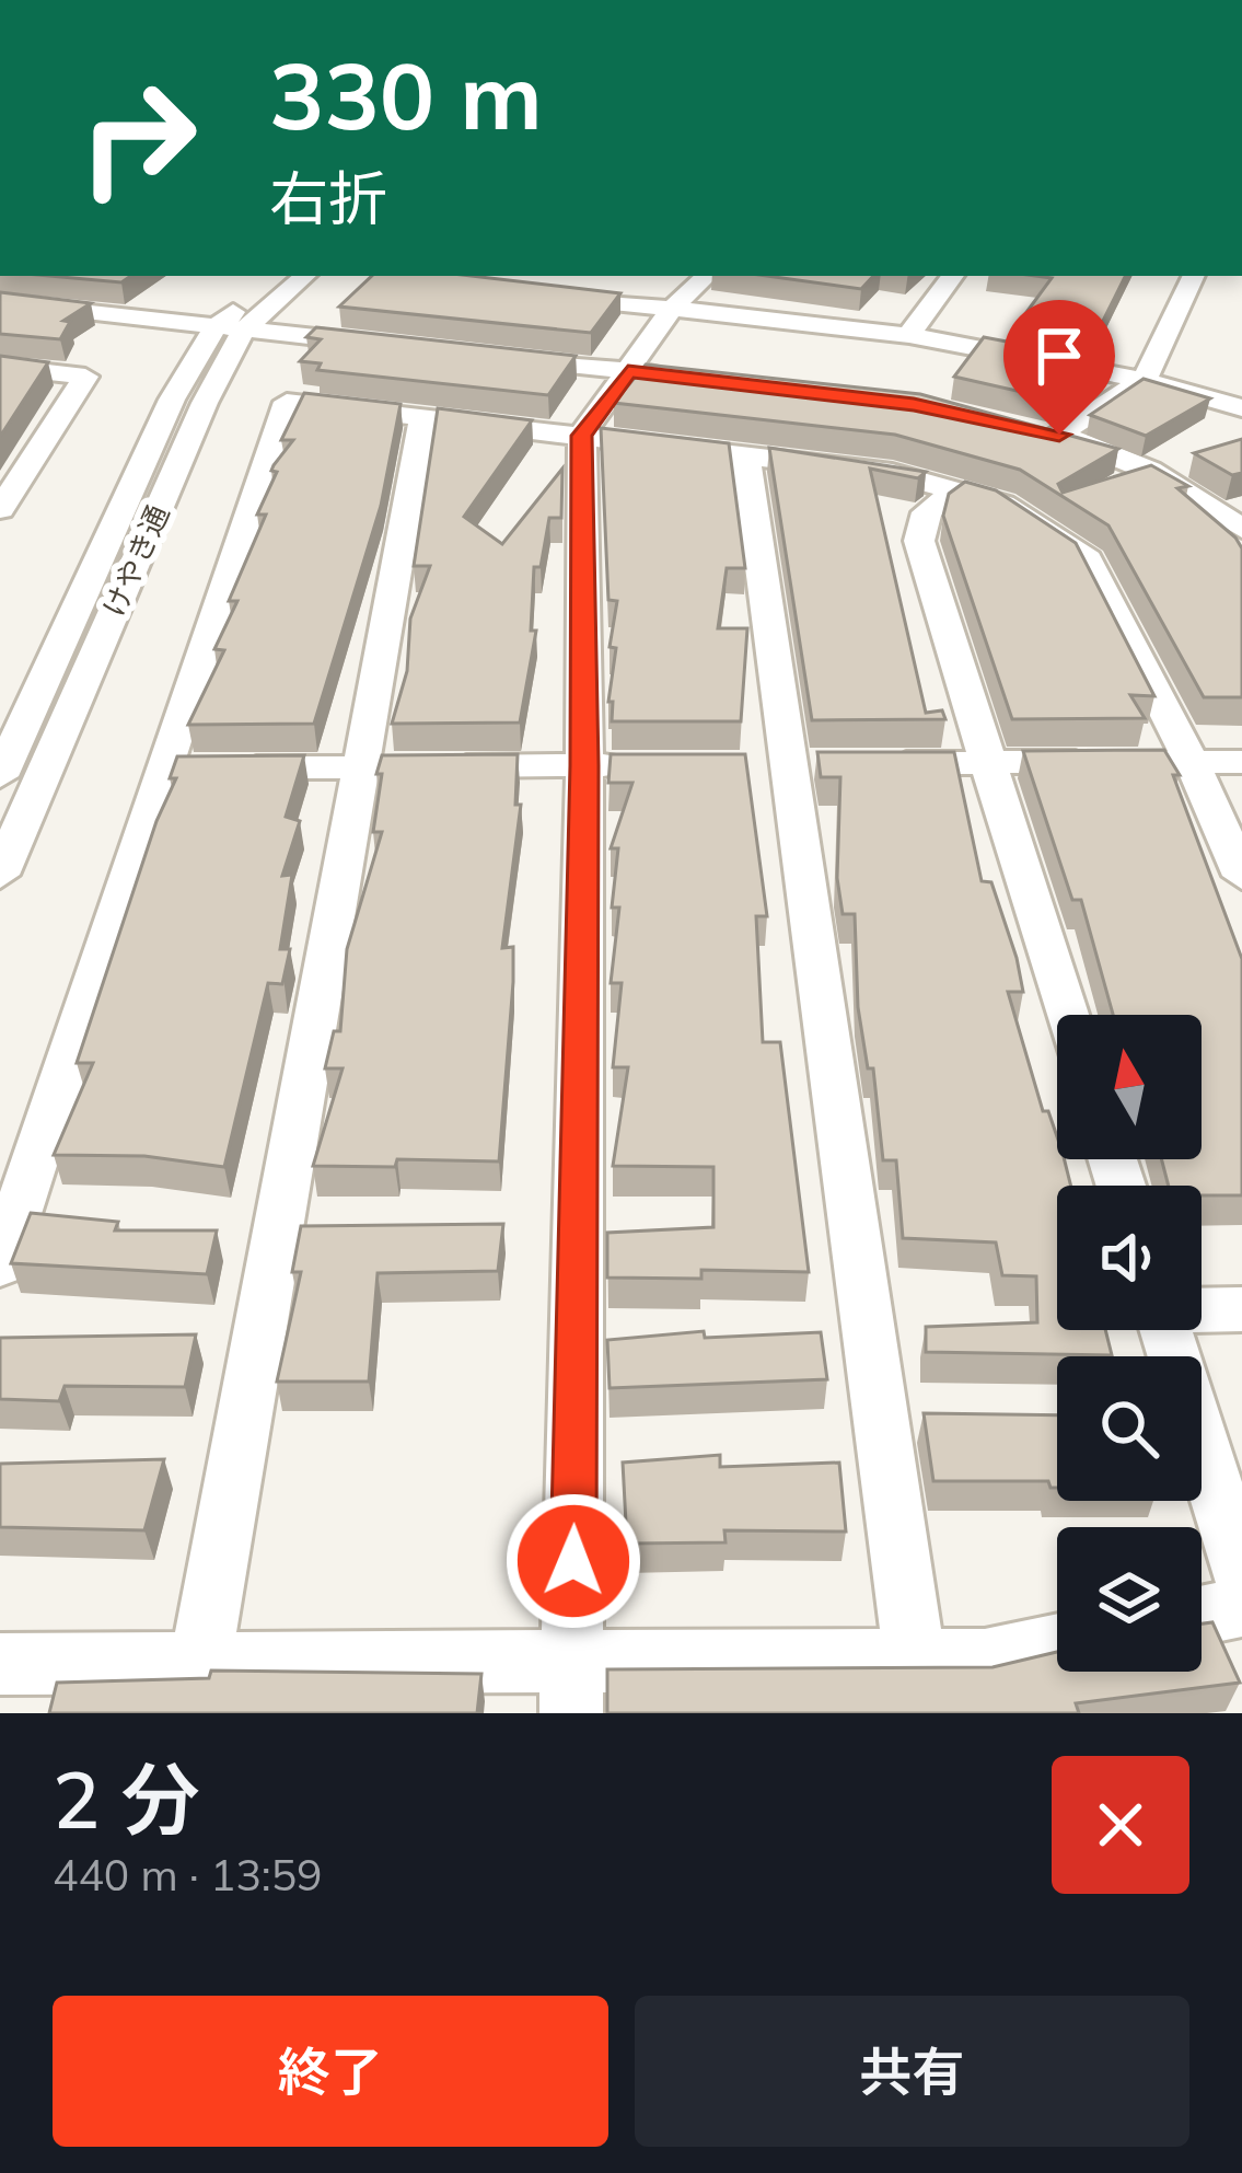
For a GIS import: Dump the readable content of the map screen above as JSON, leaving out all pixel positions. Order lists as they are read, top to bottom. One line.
{"streets":{"street":["けやき通"]},"north":"top","page":{"turn":["330 m","右折"],"heading":["2 分","440 m · 13:59"],"buttons":["終了","共有"]}}
